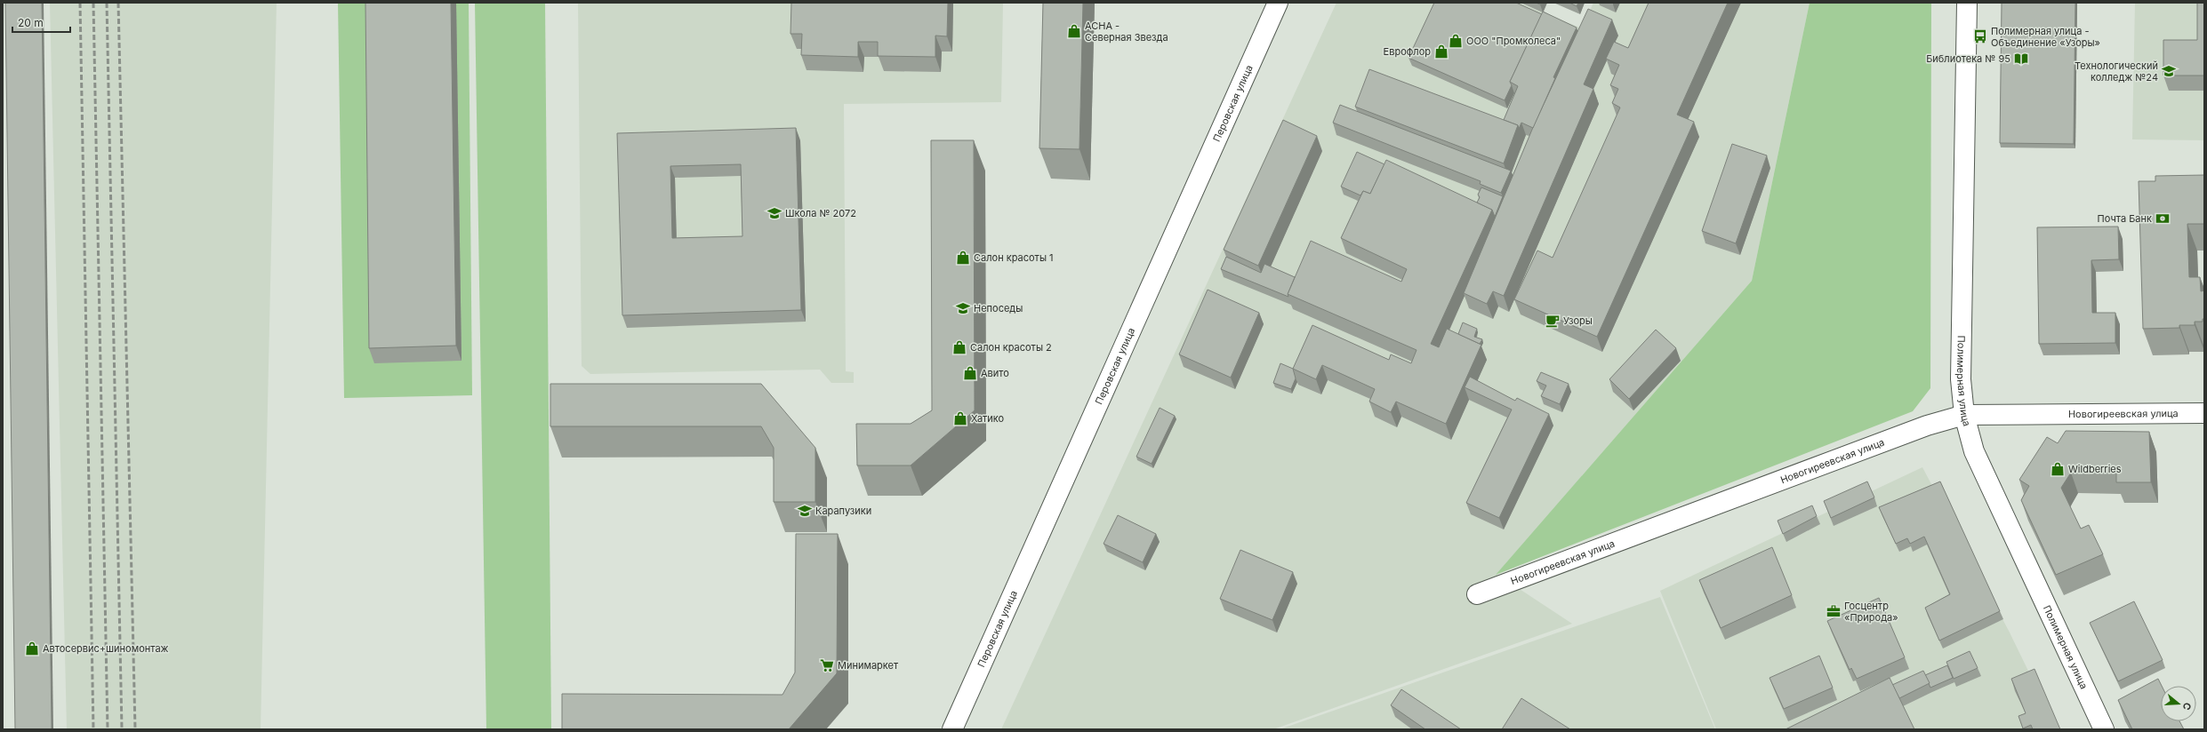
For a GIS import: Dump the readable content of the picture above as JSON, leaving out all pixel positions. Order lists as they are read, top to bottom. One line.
{"streets":{"street":["Перовская улица","Полимерная улица","Новогиреевская улица"]},"crossings":[["Полимерная улица","Новогиреевская улица"]],"places":{"shop":["АСНА - Северная Звезда","ООО \"Промколеса\"","Еврофлор","Салон красоты 1","Салон красоты 2","Авито","Хатико","Wildberries","Автосервис+шиномонтаж"],"bus stop":["Полимерная улица - Объединение «Узоры»"],"library":["Библиотека № 95"],"school or university":["Технологический колледж №24","Школа № 2072","Непоседы","Карапузики"],"bank":["Почта Банк"],"cafe":["Узоры"],"office":["Госцентр «Природа»"],"supermarket":["Минимаркет"]},"scale_bar":"20 m","north":"right"}
